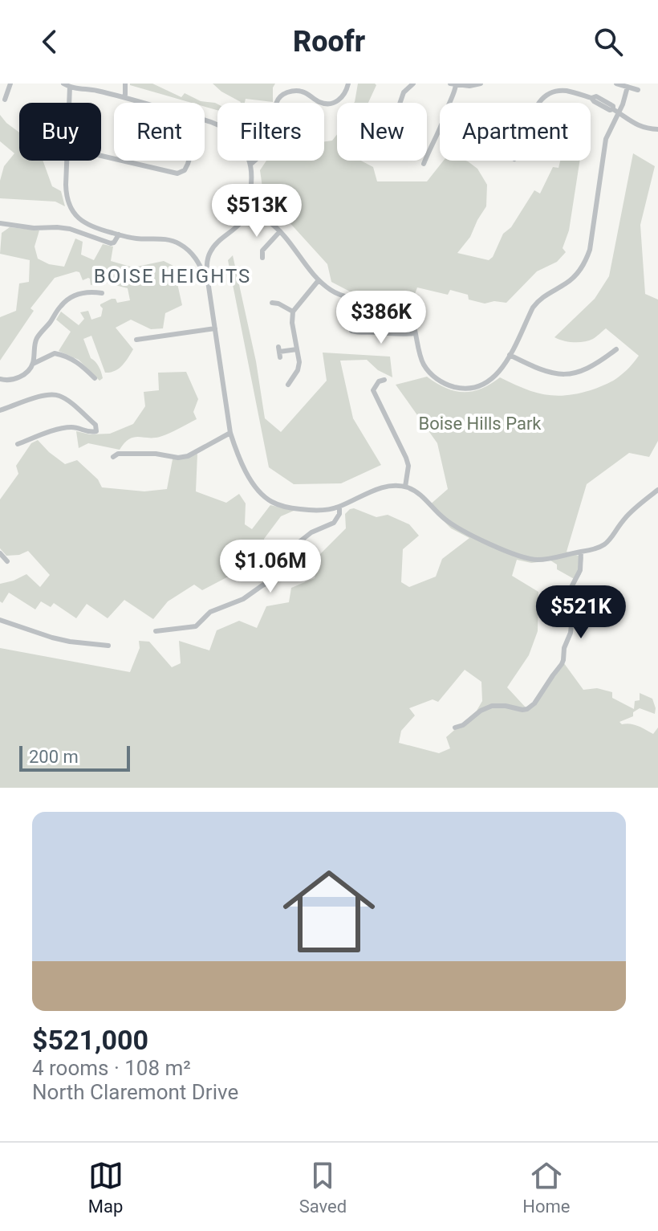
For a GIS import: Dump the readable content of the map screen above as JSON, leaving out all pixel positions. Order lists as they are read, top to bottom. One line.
{"districts":["BOISE HEIGHTS"],"parks":["Boise Hills Park"],"scale_bar":"200 m","page":{"header":"Roofr","chip":["Buy","Rent","Filters","New","Apartment"],"price":["$513K","$386K","$1.06M","$521K"],"scale":"200 m","list":[{"name":"$521,000","note":"4 rooms · 108 m² · North Claremont Drive"}],"tabs":["Map","Saved","Home"]}}
